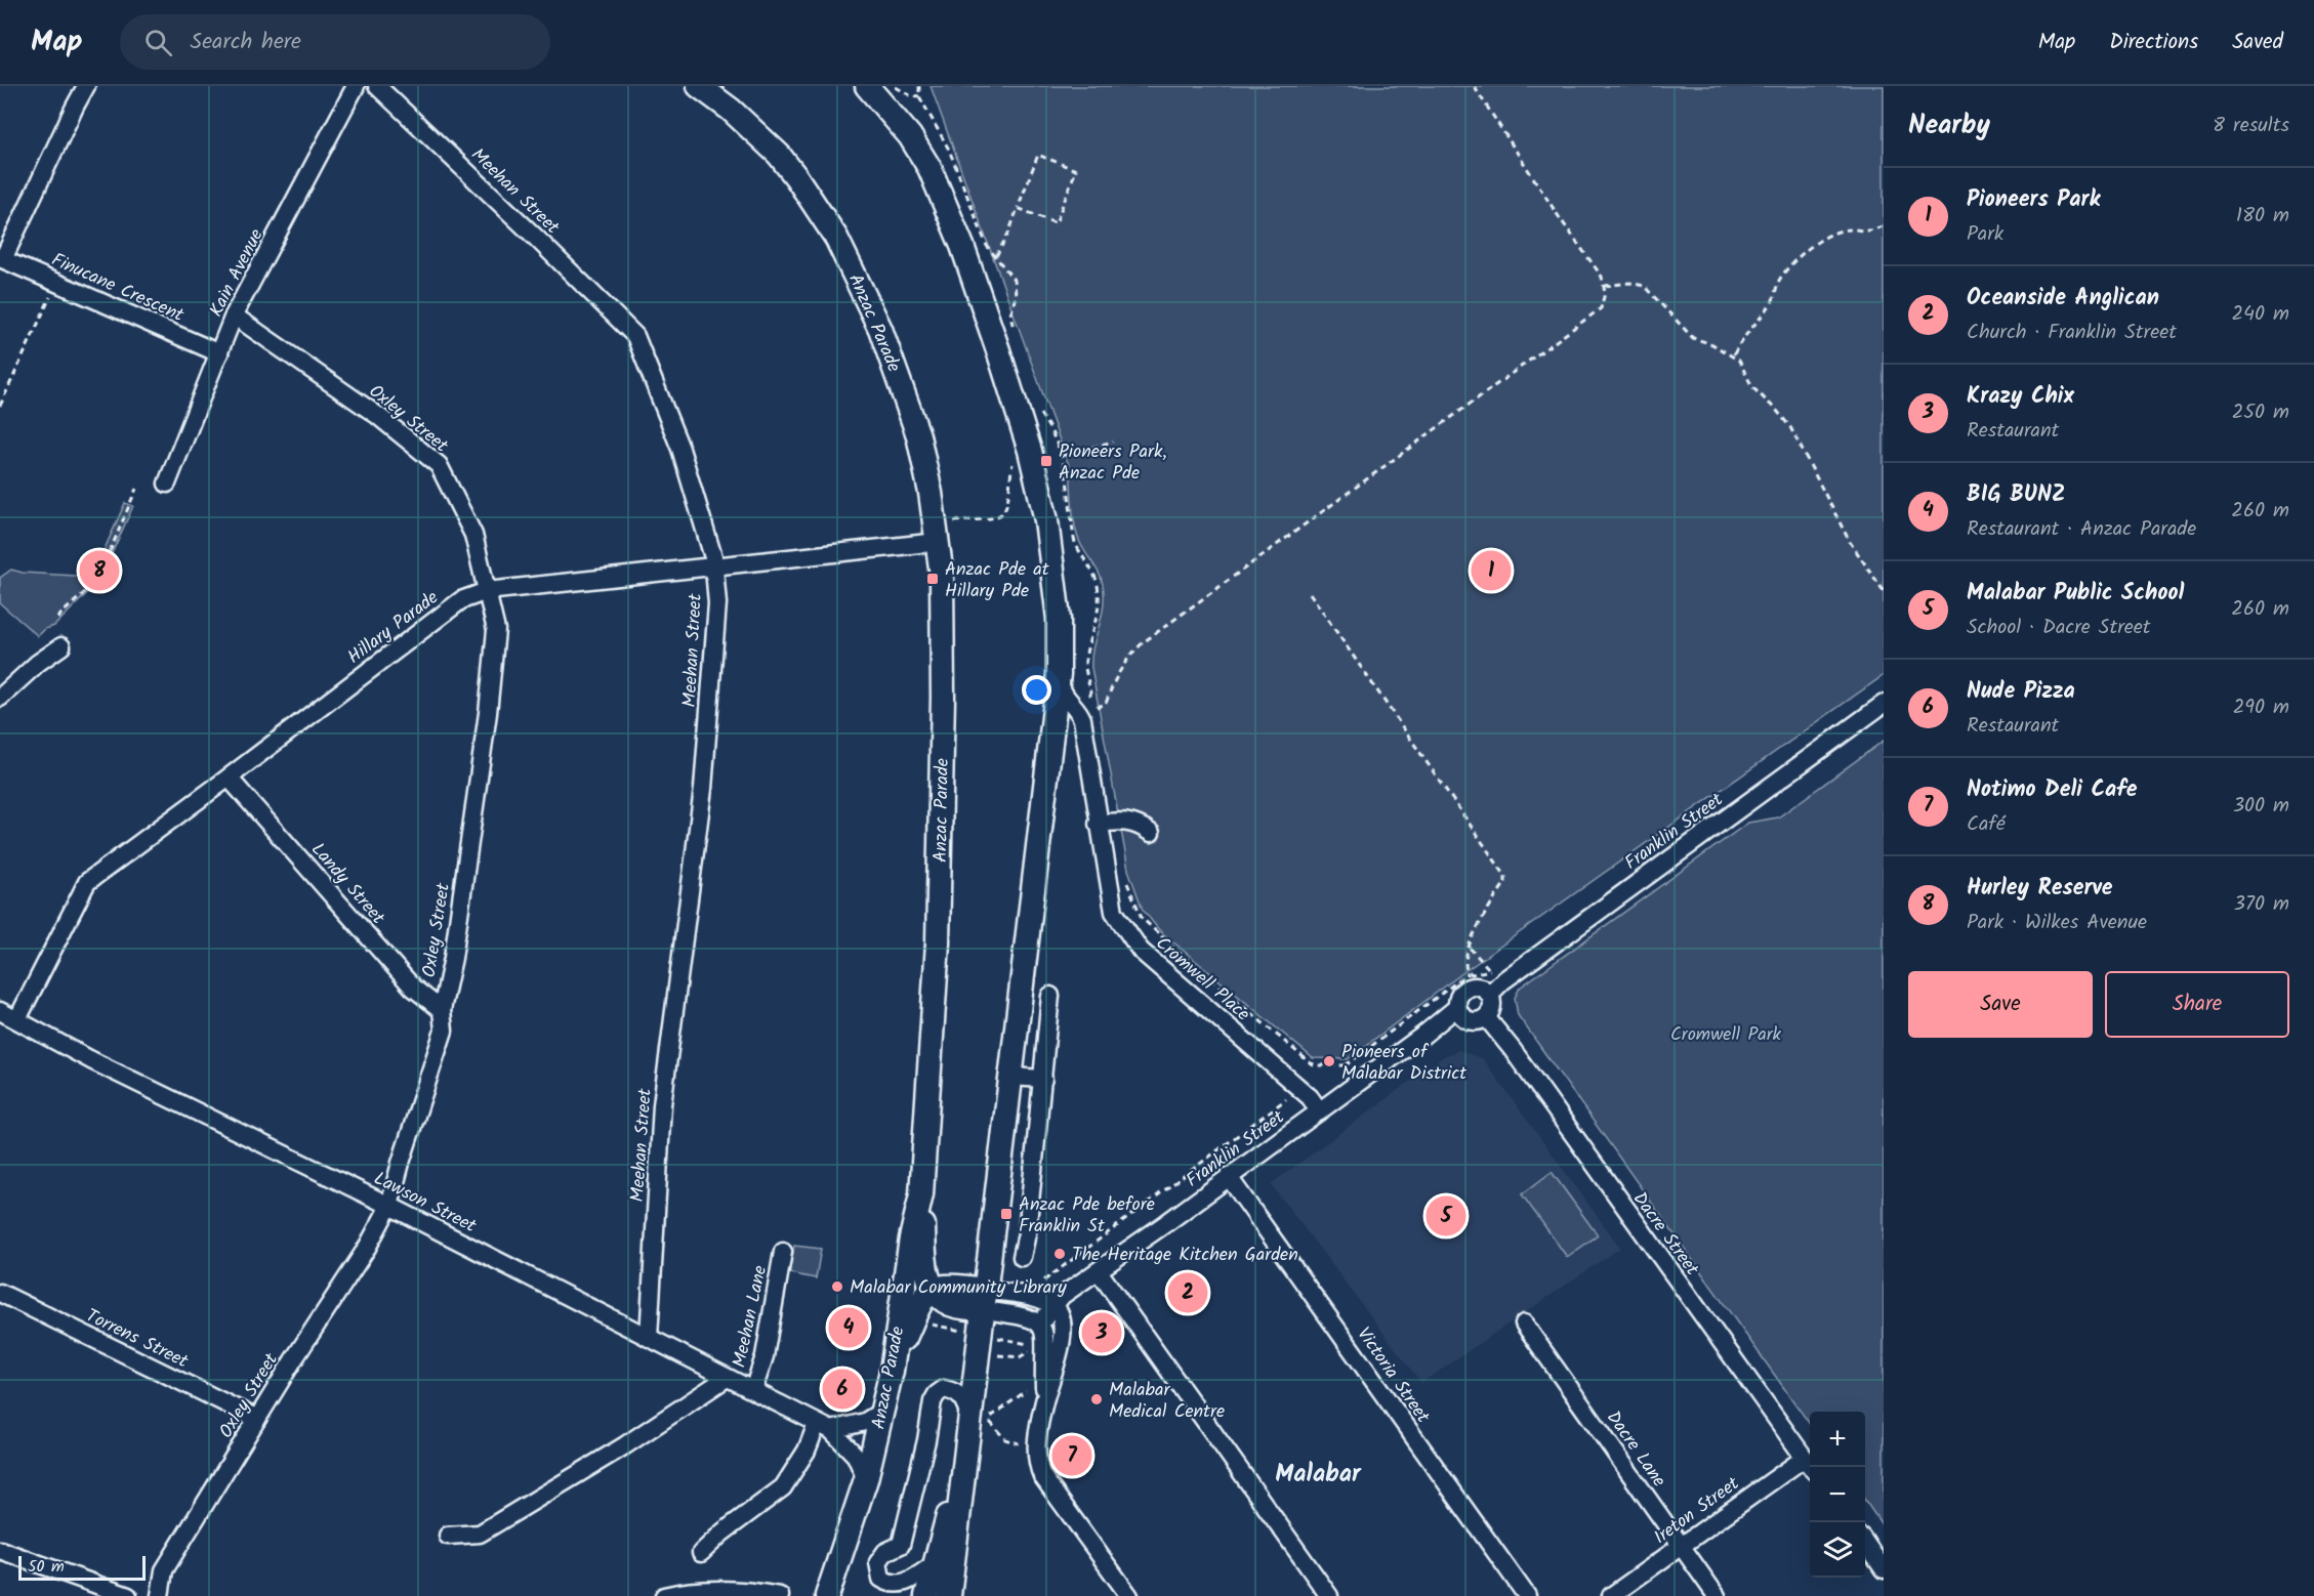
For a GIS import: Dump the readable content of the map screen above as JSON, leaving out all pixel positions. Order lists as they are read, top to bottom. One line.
{"streets":{"main road":["Anzac Parade"],"street":["Meehan Street","Kain Avenue","Finucane Crescent","Oxley Street","Hillary Parade","Franklin Street","Landy Street","Cromwell Place","Lawson Street","Dacre Street","Meehan Lane","Torrens Street","Victoria Street","Dacre Lane","Ireton Street"]},"crossings":[["Meehan Street","Hillary Parade"],["Meehan Street","Lawson Street"],["Kain Avenue","Finucane Crescent"],["Kain Avenue","Oxley Street"],["Anzac Parade","Hillary Parade"],["Anzac Parade","Lawson Street"],["Oxley Street","Hillary Parade"],["Oxley Street","Landy Street"],["Oxley Street","Lawson Street"],["Oxley Street","Torrens Street"],["Hillary Parade","Landy Street"],["Hillary Parade","Lawson Street"],["Franklin Street","Cromwell Place"],["Franklin Street","Victoria Street"],["Lawson Street","Meehan Lane"],["Dacre Street","Ireton Street"],["Dacre Lane","Ireton Street"]],"districts":["Malabar"],"parks":["Cromwell Park"],"places":{"transit":["Pioneers Park, Anzac Pde","Anzac Pde at Hillary Pde","Anzac Pde before Franklin St"],"other":["Pioneers of Malabar District","The Heritage Kitchen Garden","Malabar Community Library","Malabar Medical Centre"]},"scale_bar":"50 m","page":{"header":"Map","search":"Search here","nav":["Map","Directions","Saved"],"heading":["Nearby","8 results"],"list":[{"mark":"1","name":"Pioneers Park","note":"Park","value":"180 m"},{"mark":"2","name":"Oceanside Anglican","note":"Church · Franklin Street","value":"240 m"},{"mark":"3","name":"Krazy Chix","note":"Restaurant","value":"250 m"},{"mark":"4","name":"BIG BUNZ","note":"Restaurant · Anzac Parade","value":"260 m"},{"mark":"5","name":"Malabar Public School","note":"School · Dacre Street","value":"260 m"},{"mark":"6","name":"Nude Pizza","note":"Restaurant","value":"290 m"},{"mark":"7","name":"Notimo Deli Cafe","note":"Café","value":"300 m"},{"mark":"8","name":"Hurley Reserve","note":"Park · Wilkes Avenue","value":"370 m"}],"pins":["1","8","5","2","4","3","6","7"],"buttons":["Save","Share"],"map_buttons":["+","−"],"scale":"50 m"}}
